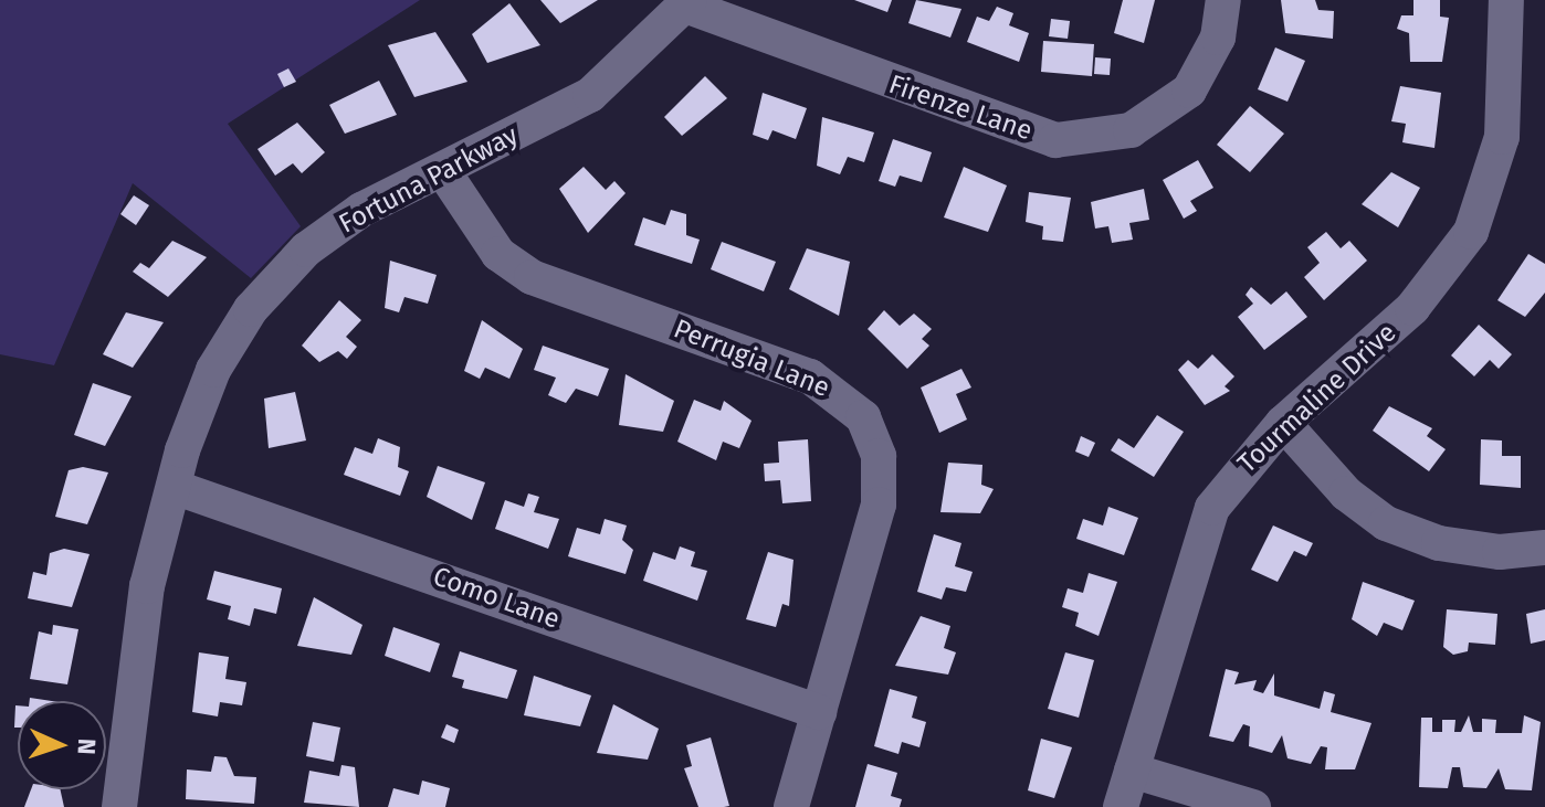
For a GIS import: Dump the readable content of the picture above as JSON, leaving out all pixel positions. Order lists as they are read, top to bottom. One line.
{"streets":{"street":["Firenze Lane","Fortuna Parkway","Perrugia Lane","Tourmaline Drive","Como Lane"]},"crossings":[["Firenze Lane","Fortuna Parkway"],["Fortuna Parkway","Perrugia Lane"],["Fortuna Parkway","Como Lane"],["Perrugia Lane","Como Lane"]],"north":"right"}
